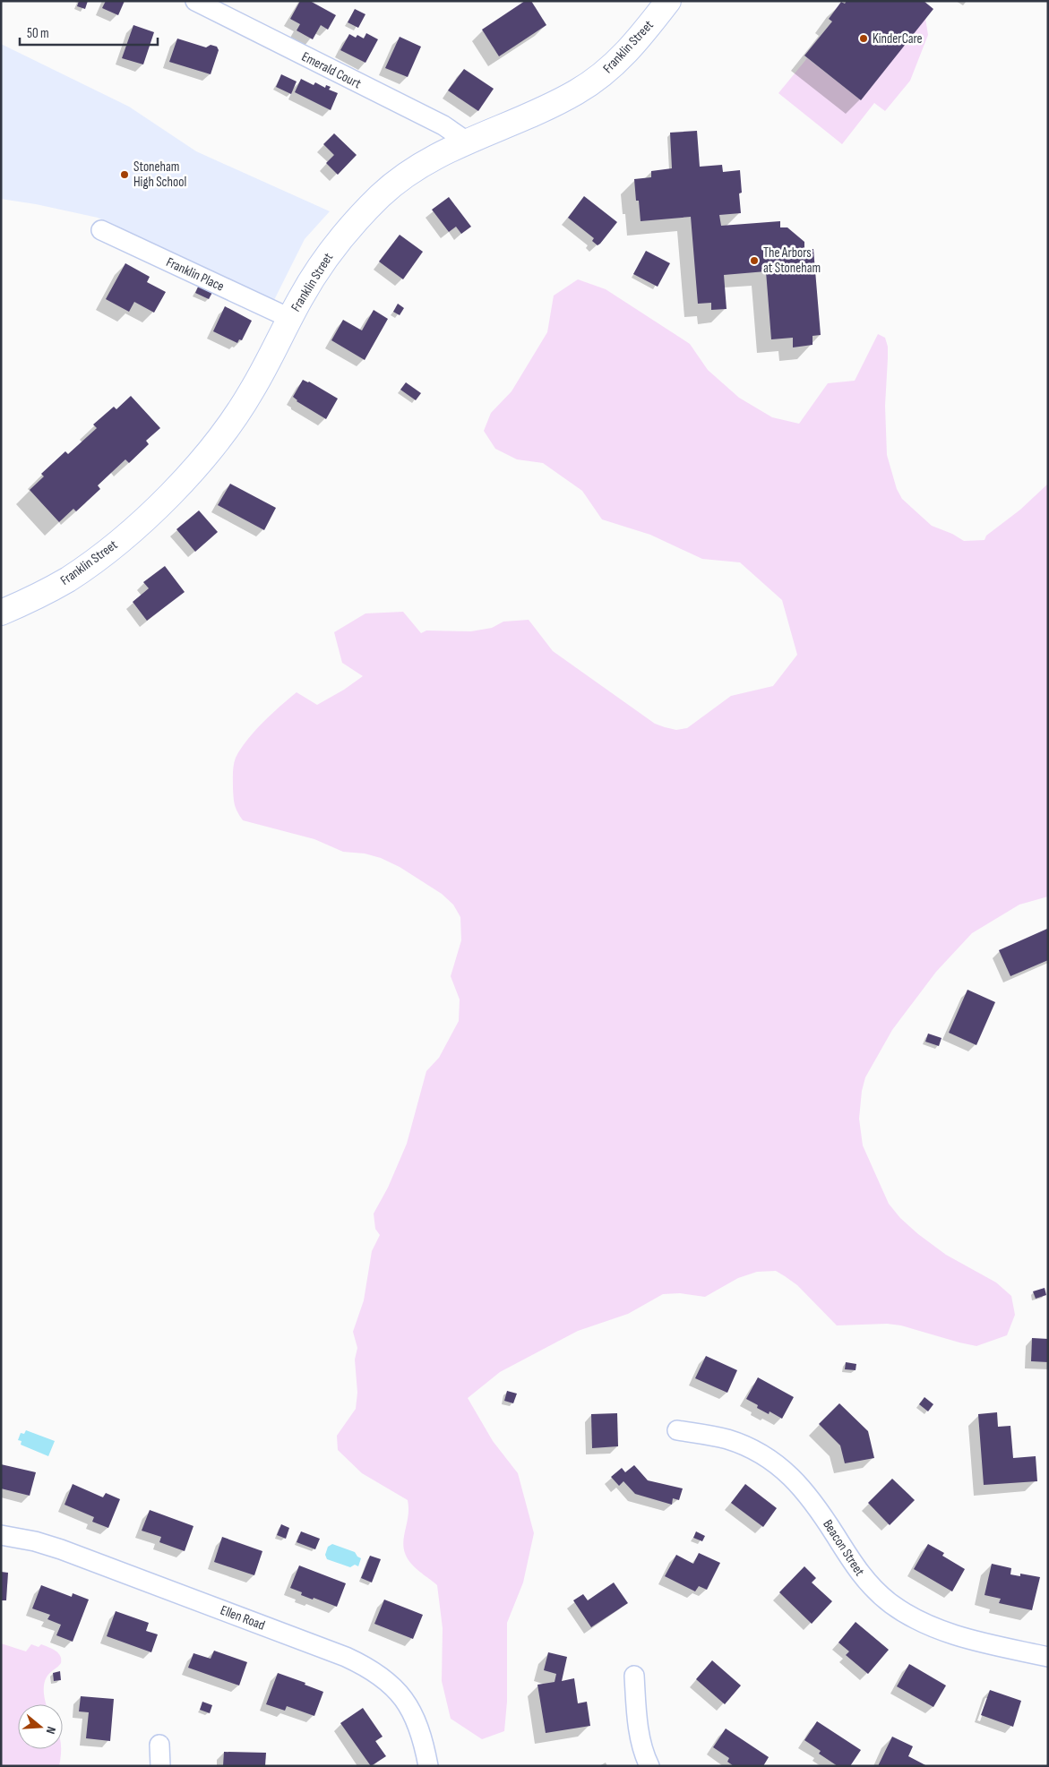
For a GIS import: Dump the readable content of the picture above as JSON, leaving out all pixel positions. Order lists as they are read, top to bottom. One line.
{"streets":{"main road":["Franklin Street"],"street":["Emerald Court","Franklin Place","Beacon Street","Ellen Road"]},"crossings":[["Franklin Street","Emerald Court"],["Franklin Street","Franklin Place"]],"places":["KinderCare","Stoneham High School","The Arbors at Stoneham"],"scale_bar":"50 m","north":"right"}
